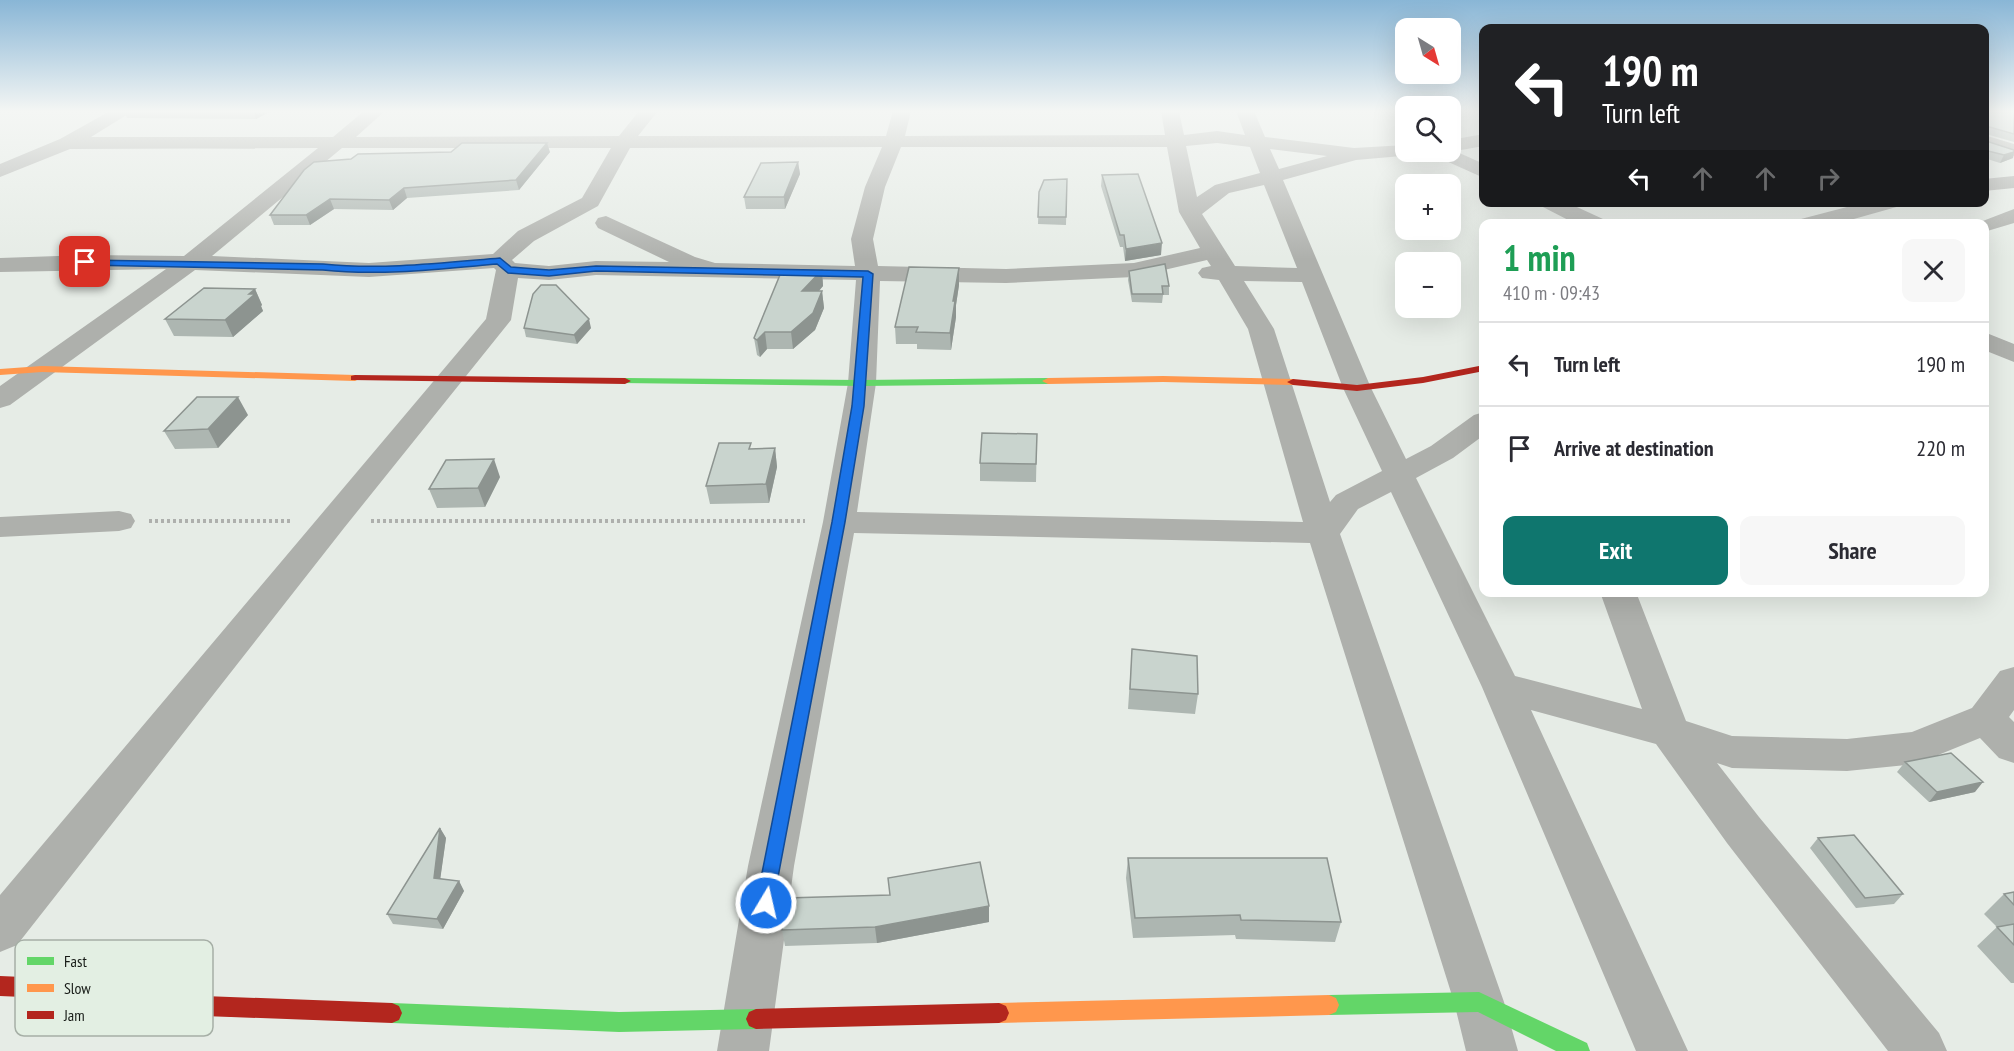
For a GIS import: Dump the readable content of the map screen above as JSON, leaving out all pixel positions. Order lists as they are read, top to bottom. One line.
{"legend":["Fast","Slow","Jam"],"north":"bottom right","page":{"map_buttons":["+","−"],"turn":["190 m","Turn left"],"heading":["1 min","410 m · 09:43"],"list":[{"name":"Turn left","value":"190 m"},{"name":"Arrive at destination","value":"220 m"}],"buttons":["Exit","Share"]}}
